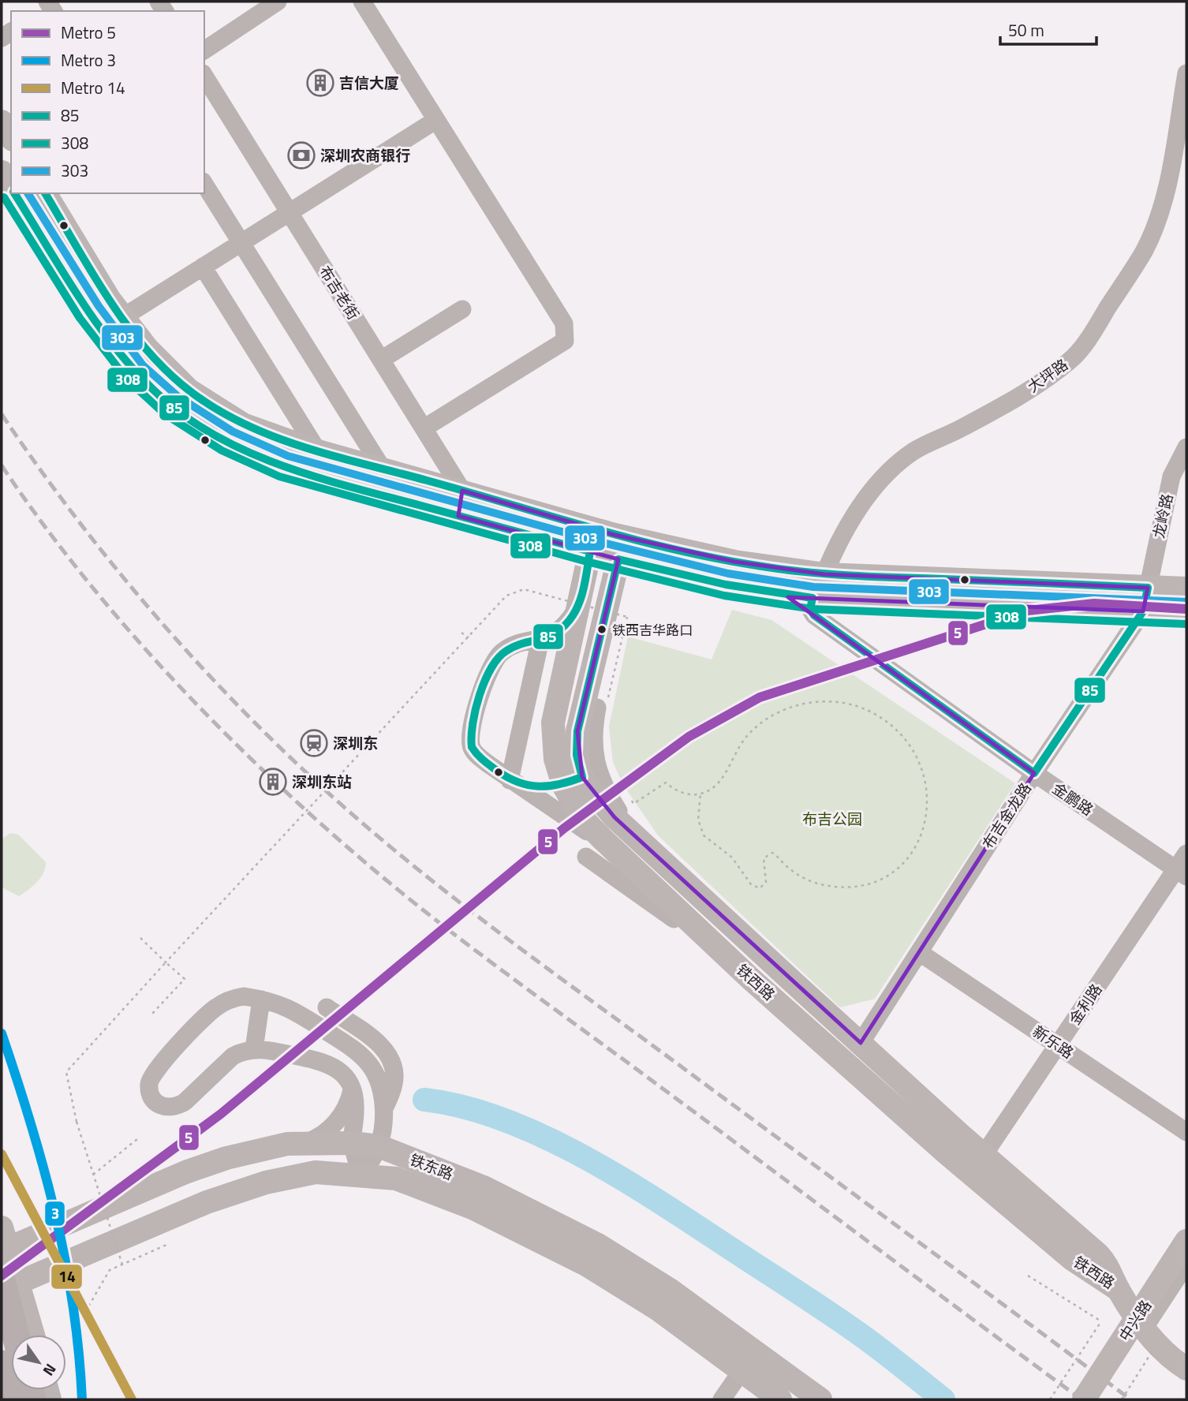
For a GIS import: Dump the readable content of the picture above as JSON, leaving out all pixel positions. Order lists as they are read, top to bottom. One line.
{"streets":{"main road":["铁西路","铁东路","中兴路"],"street":["布吉老街","大坪路","龙岭路","金鹏路","布吉金龙路","金利路","新乐路"]},"crossings":[["龙岭路","布吉金龙路"],["金鹏路","布吉金龙路"],["金鹏路","金利路"],["布吉金龙路","铁西路"],["布吉金龙路","新乐路"],["铁西路","金利路"],["金利路","新乐路"]],"parks":["布吉公园"],"places":{"building":["吉信大厦","深圳东站"],"bank":["深圳农商银行"],"other":["铁西吉华路口"],"station":["深圳东"]},"lines":["transit line 85","transit line 303","transit line 308","metro line 5","metro line 3","metro line 14"],"legend":["Metro 5","Metro 3","Metro 14","85","308","303"],"scale_bar":"50 m","north":"bottom right"}
